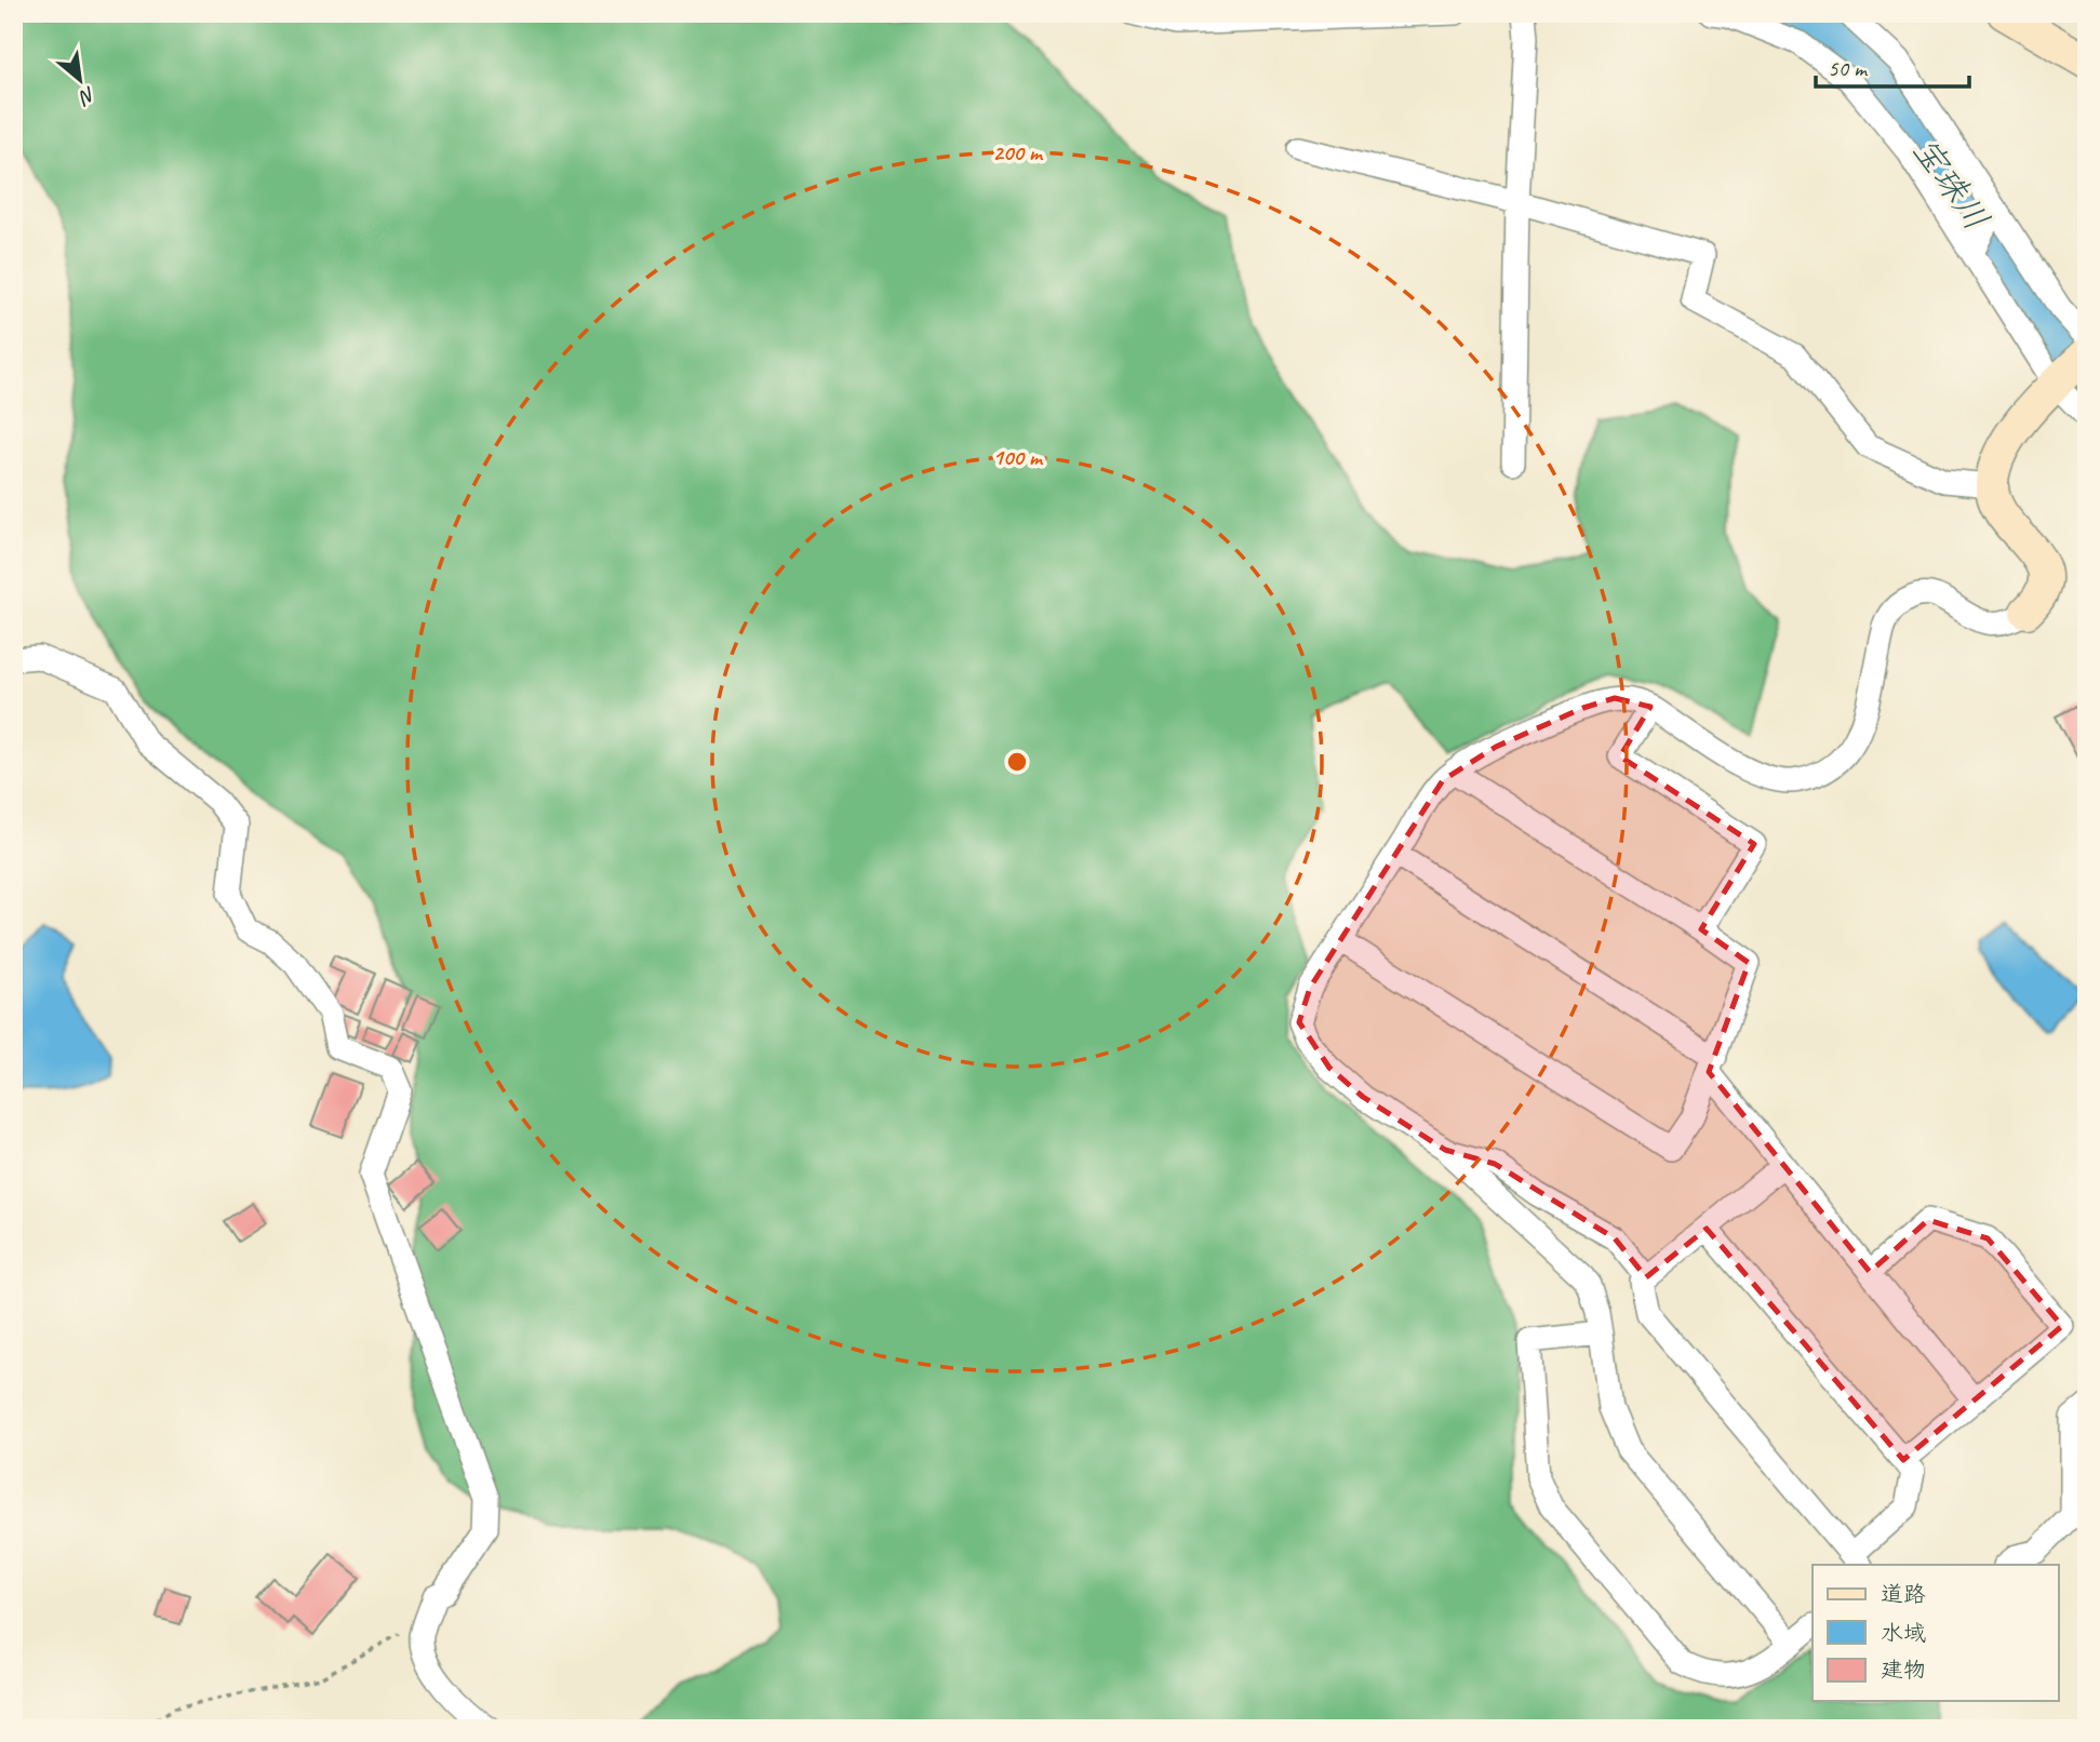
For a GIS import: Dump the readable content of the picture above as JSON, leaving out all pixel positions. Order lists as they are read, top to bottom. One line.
{"water":["宝珠川"],"legend":["道路","水域","建物"],"scale_bar":"50 m","north":"bottom right","rings":["200 m","100 m"]}
